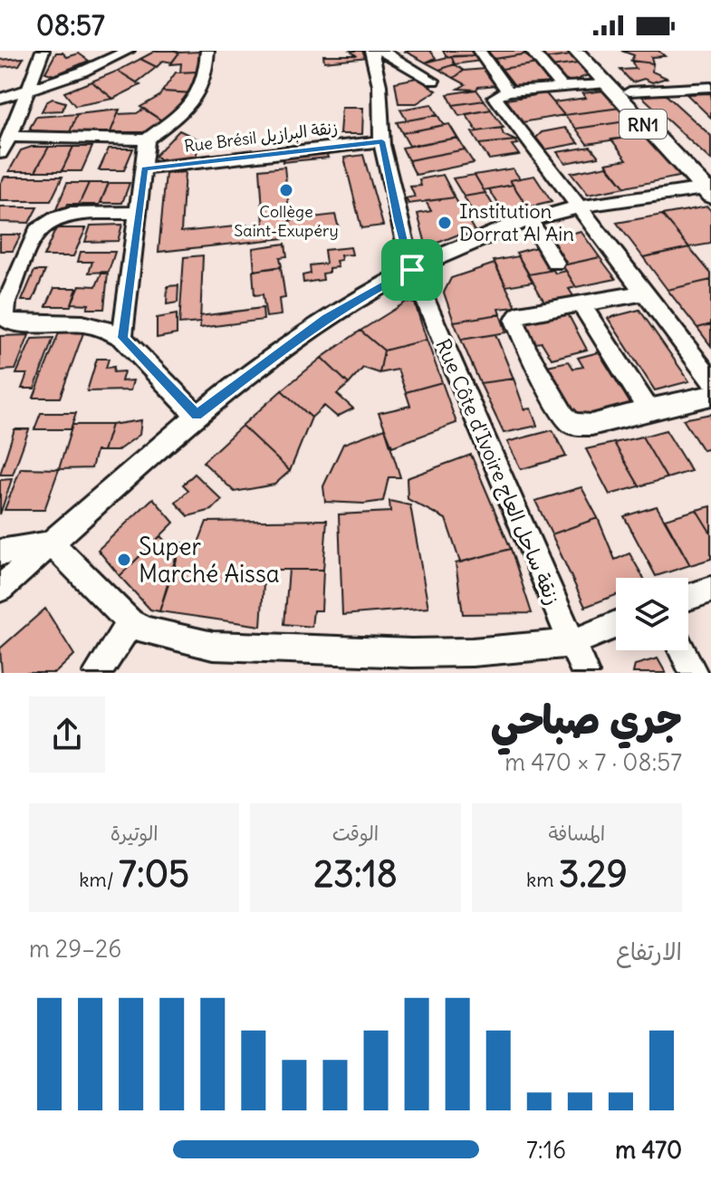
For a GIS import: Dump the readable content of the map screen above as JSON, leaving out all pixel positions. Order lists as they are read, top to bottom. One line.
{"streets":{"main road":["RN1"],"street":["Rue Brésil زنقة البرازيل","Rue Côte d'Ivoire زنقة ساحل العاج"]},"crossings":[["Rue Brésil زنقة البرازيل","Rue Côte d'Ivoire زنقة ساحل العاج"]],"places":["Collège Saint-Exupéry","Institution Dorrat Al Ain","Super Marché Aissa"],"page":{"status":"08:57","heading":["جري صباحي","08:57 · 7 × 470 m"],"stats":[["المسافة","3.29 km"],["الوقت","23:18"],["الوتيرة","7:05 /km"]],"chart":["الارتفاع","26–29 m"],"list":[{"name":"470 m","note":"7:16"}]}}
